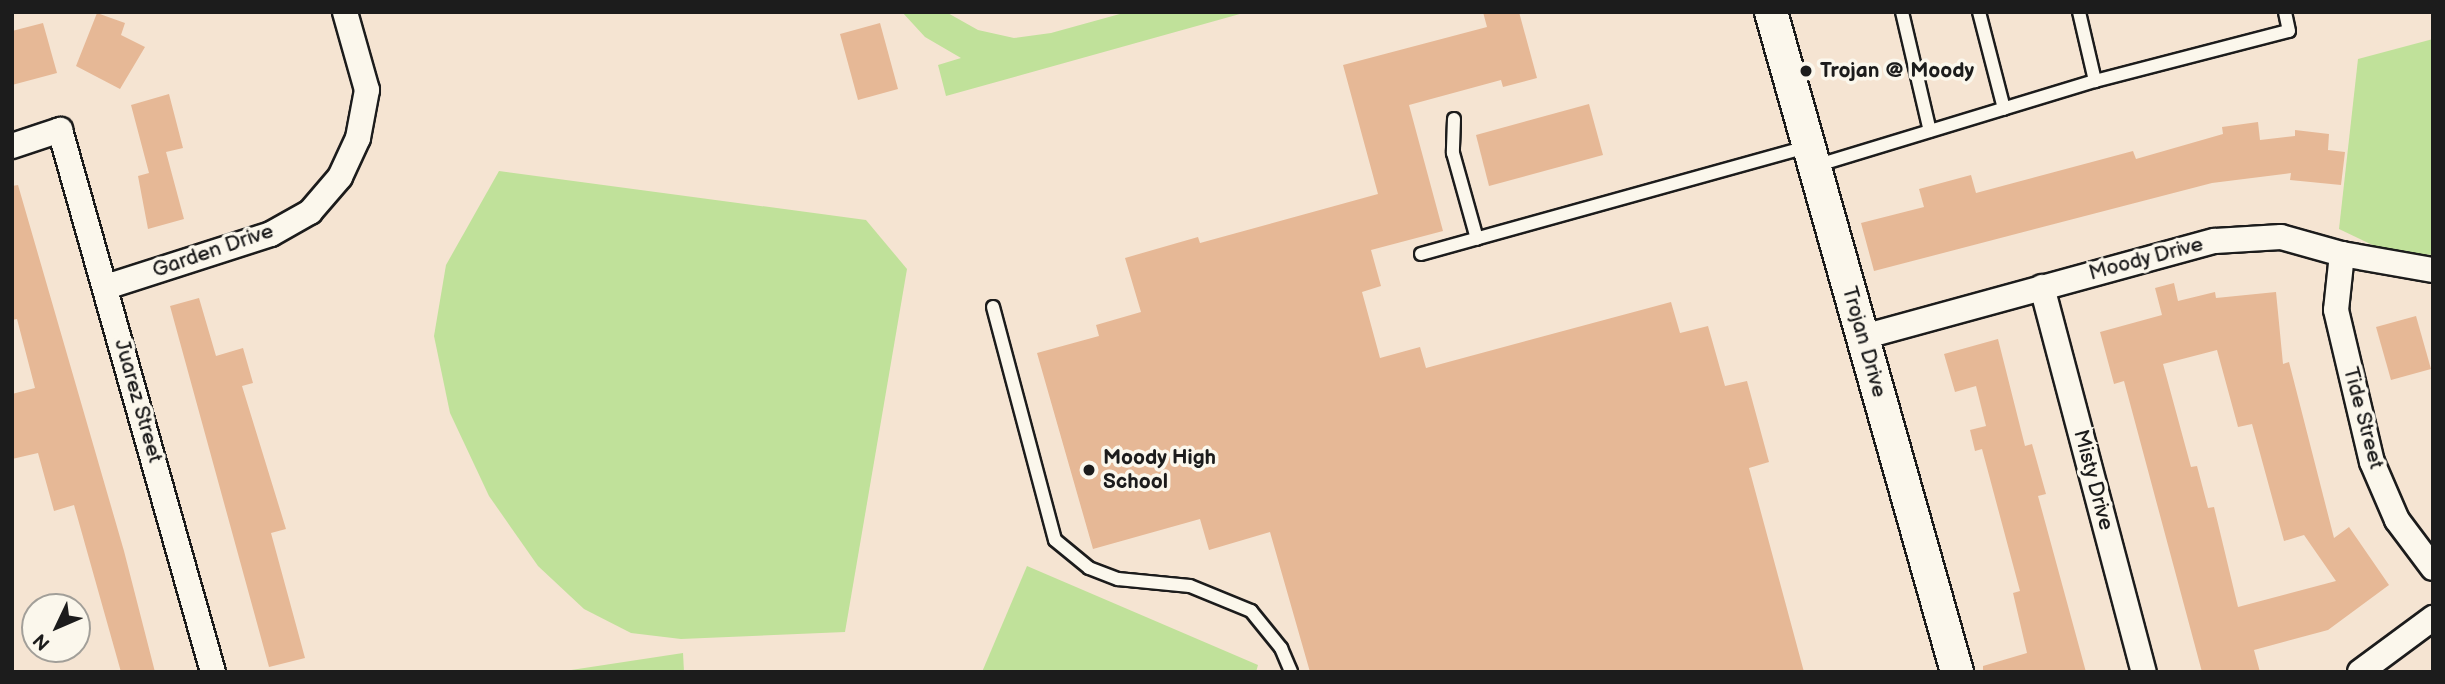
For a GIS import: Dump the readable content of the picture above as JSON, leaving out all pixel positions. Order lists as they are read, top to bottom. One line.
{"streets":{"street":["Garden Drive","Moody Drive","Trojan Drive","Juarez Street","Tide Street","Misty Drive"]},"crossings":[["Garden Drive","Juarez Street"],["Moody Drive","Trojan Drive"],["Moody Drive","Tide Street"],["Moody Drive","Misty Drive"]],"places":["Trojan @ Moody","Moody High School"],"north":"bottom left"}
